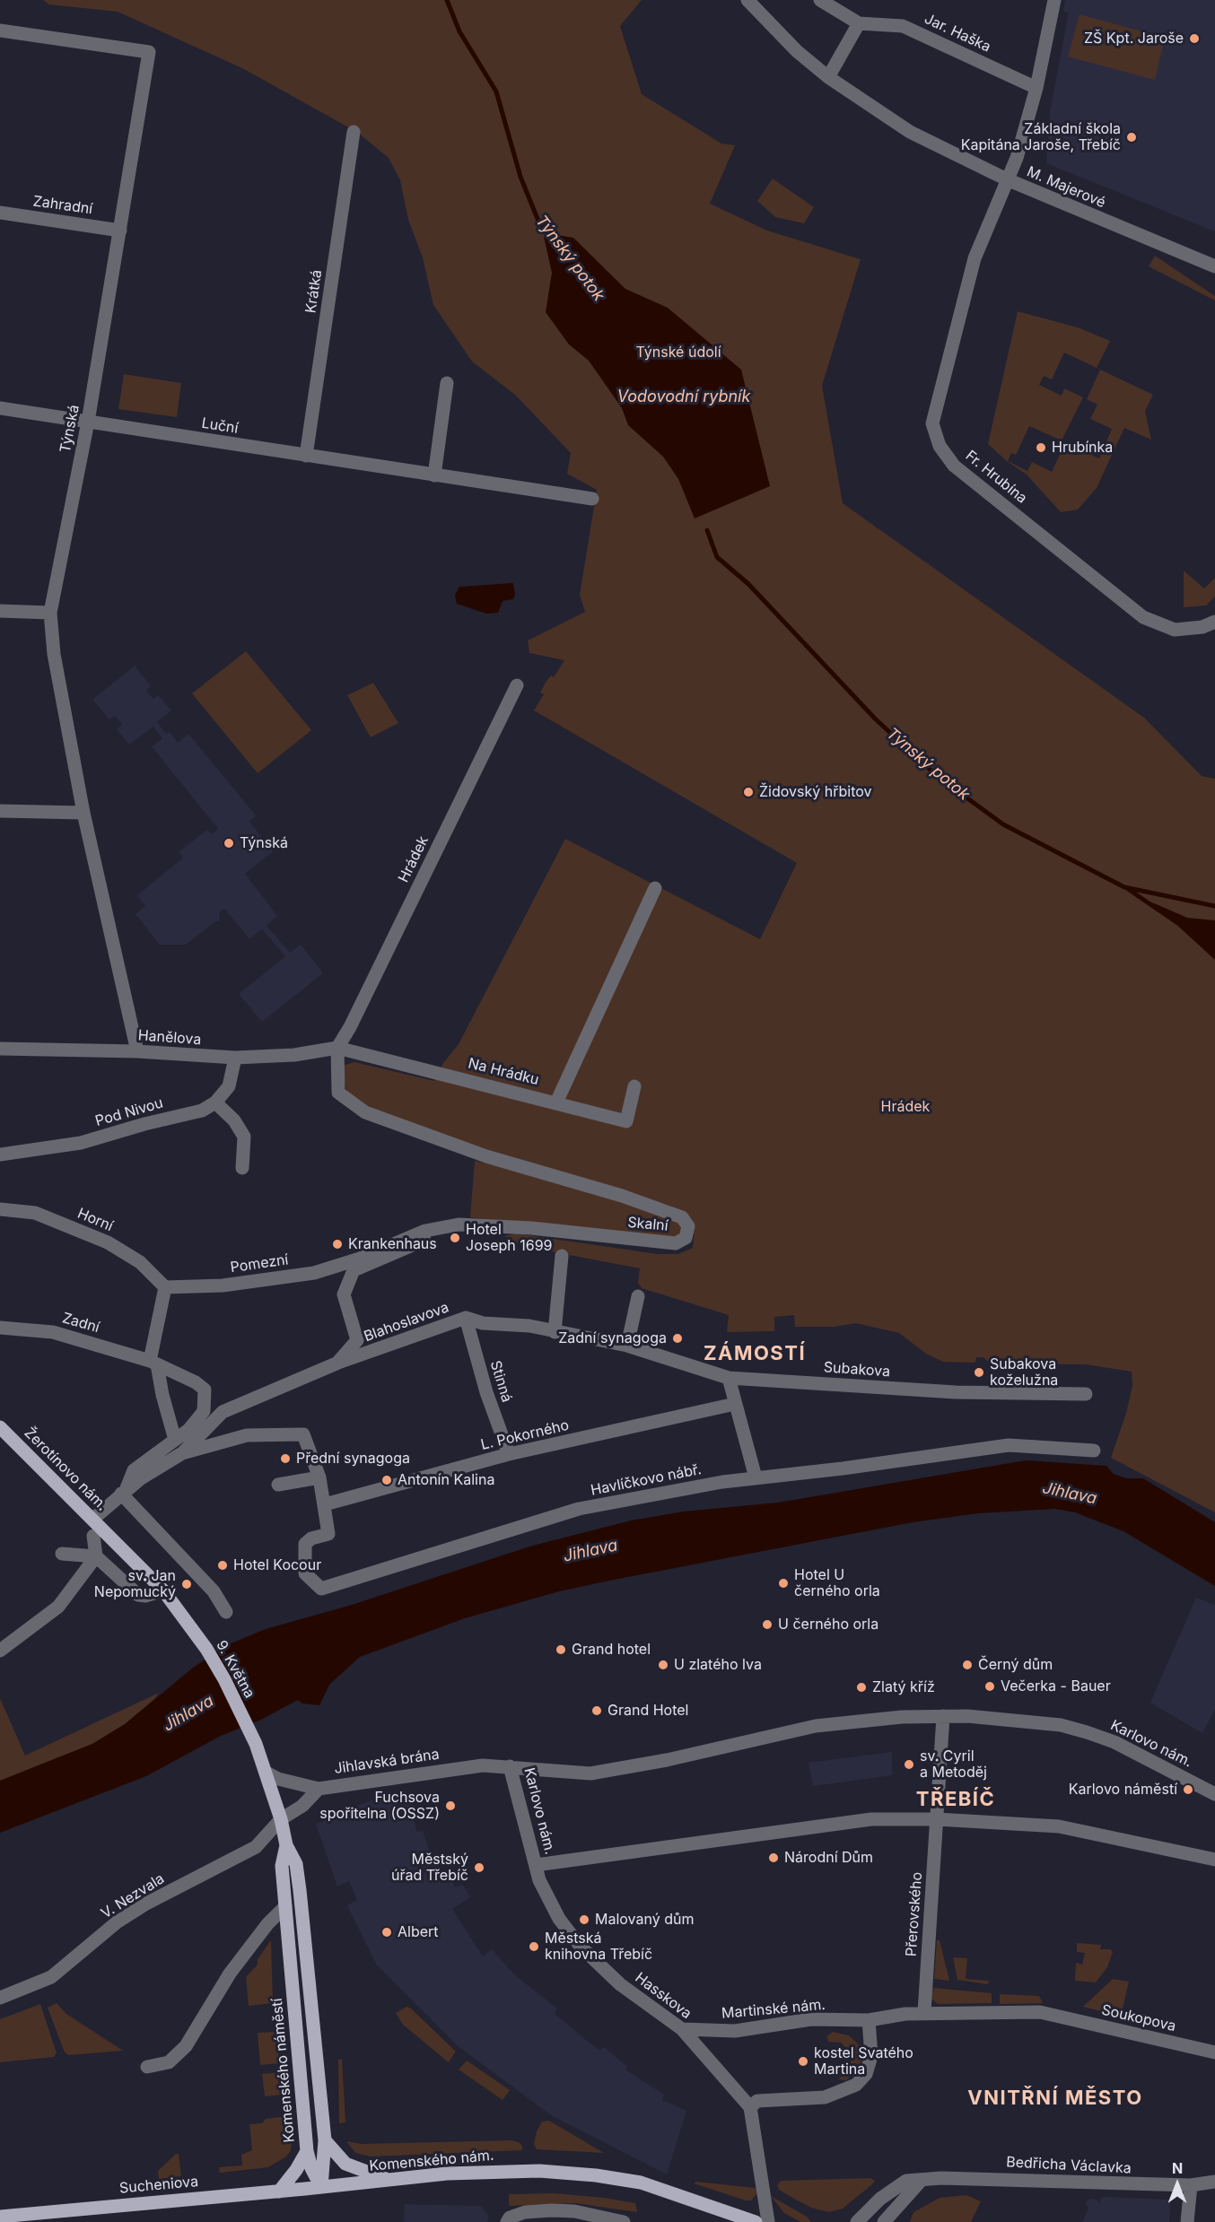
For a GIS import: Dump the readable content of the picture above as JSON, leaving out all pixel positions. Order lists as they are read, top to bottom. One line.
{"streets":{"main road":["Žerotínovo nám.","9. Května","Komenského náměstí","Komenského nám.","Sucheniova"],"street":["Jar. Haška","M. Majerové","Zahradní","Krátká","Luční","Týnská","Fr. Hrubína","Hrádek","Hanělova","Na Hrádku","Pod Nivou","Horní","Skalní","Pomezní","Blahoslavova","Zadní","Subakova","Stinná","L. Pokorného","Havlíčkovo nábř.","Karlovo nám.","Jihlavská brána","V. Nezvala","Přerovského","Hasskova","Martinské nám.","Soukopova","Bedřicha Václavka"]},"crossings":[["M. Majerové","Fr. Hrubína"],["Zahradní","Týnská"],["Krátká","Luční"],["Luční","Týnská"],["Týnská","Hanělova"],["Hrádek","Hanělova"],["Hrádek","Na Hrádku"],["Hrádek","Skalní"],["Hanělova","Na Hrádku"],["Hanělova","Skalní"],["Na Hrádku","Skalní"],["Horní","Pomezní"],["Skalní","Pomezní"],["Blahoslavova","Zadní"],["Blahoslavova","Subakova"],["Blahoslavova","Stinná"],["Blahoslavova","Žerotínovo nám."],["Stinná","L. Pokorného"],["L. Pokorného","Havlíčkovo nábř."],["Žerotínovo nám.","9. Května"],["Karlovo nám.","Jihlavská brána"],["Karlovo nám.","Přerovského"],["Karlovo nám.","Hasskova"],["Jihlavská brána","V. Nezvala"],["Přerovského","Martinské nám."],["Hasskova","Martinské nám."],["Martinské nám.","Soukopova"],["Komenského náměstí","Komenského nám."],["Komenského náměstí","Sucheniova"],["Komenského nám.","Sucheniova"]],"districts":["ZÁMOSTÍ","TŘEBÍČ","VNITŘNÍ MĚSTO"],"water":["Týnský potok","Vodovodní rybník","Jihlava"],"parks":["Týnské údolí","Hrádek"],"places":["ZŠ Kpt. Jaroše","Základní škola Kapitána Jaroše, Třebíč","Hrubínka","Židovský hřbitov","Týnská","Hotel Joseph 1699","Krankenhaus","Zadní synagoga","Subakova koželužna","Přední synagoga","Antonín Kalina","Hotel Kocour","Hotel U černého orla","sv. Jan Nepomucký","U černého orla","Grand hotel","U zlatého lva","Černý dům","Večerka - Bauer","Zlatý kříž","Grand Hotel","sv. Cyril a Metoděj","Karlovo náměstí","Fuchsova spořitelna (OSSZ)","Národní Dům","Městský úřad Třebíč","Malovaný dům","Albert","Městská knihovna Třebíč","kostel Svatého Martina"],"north":"top"}
